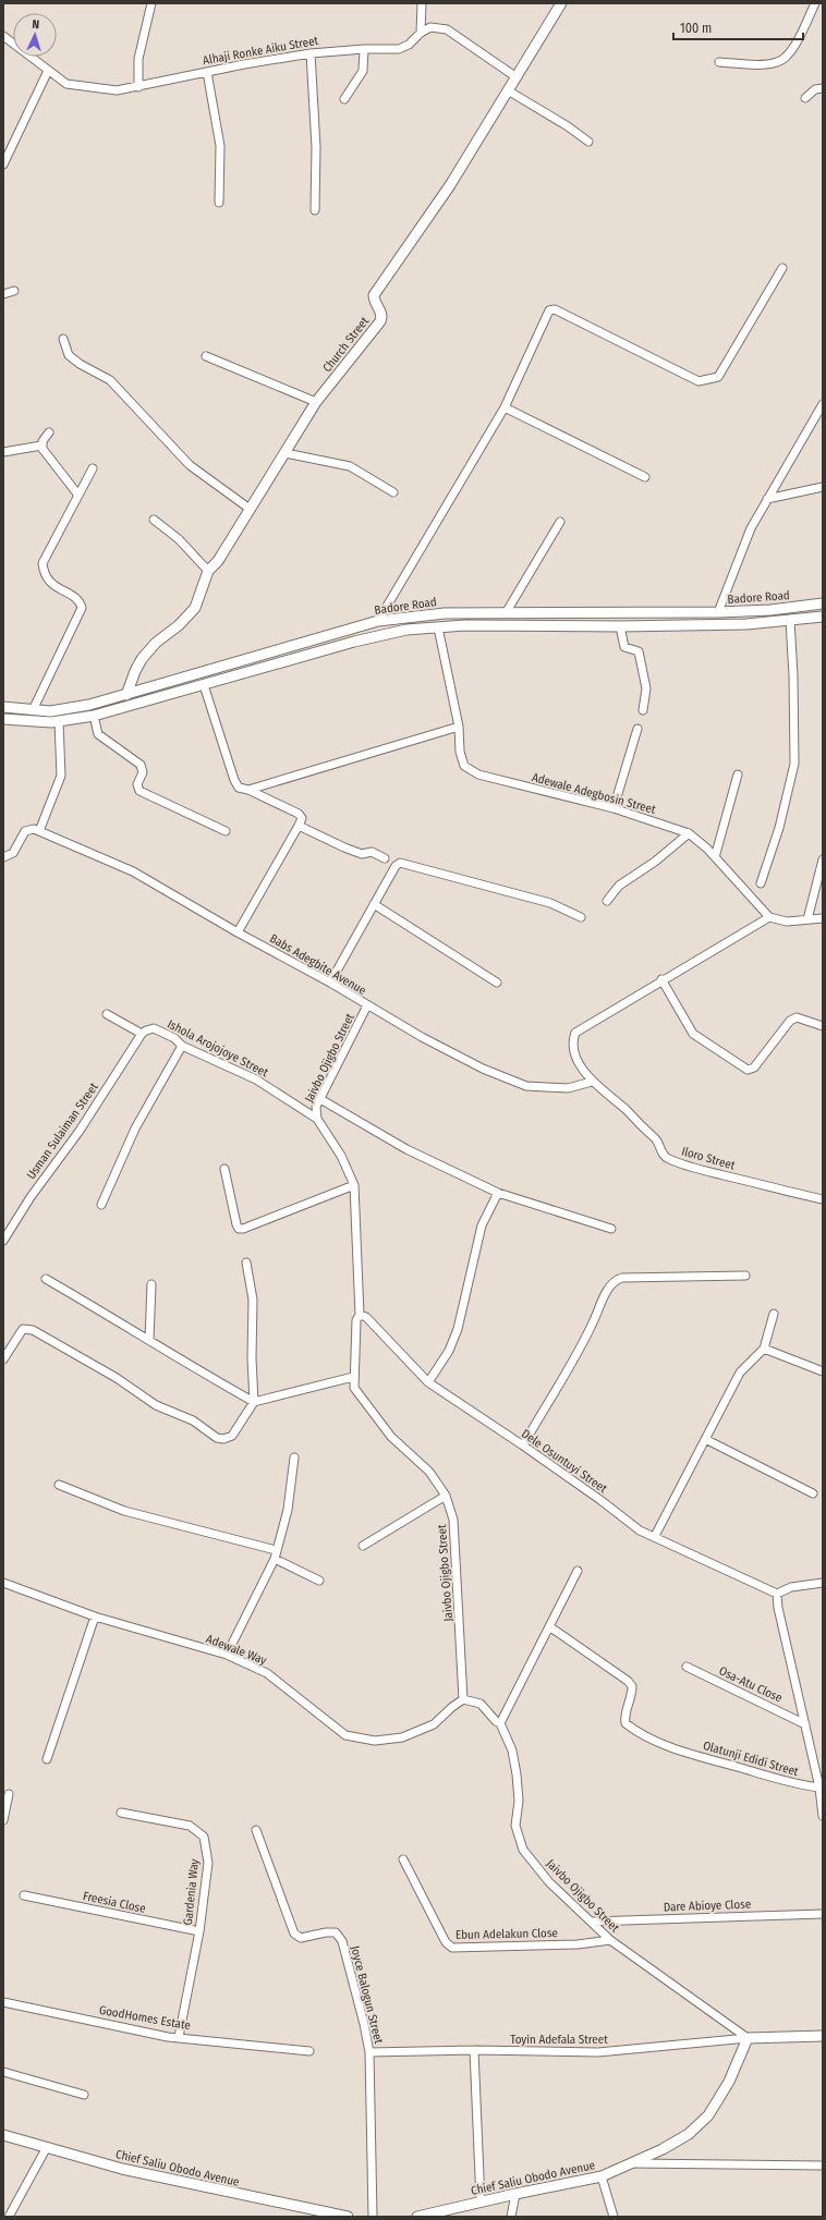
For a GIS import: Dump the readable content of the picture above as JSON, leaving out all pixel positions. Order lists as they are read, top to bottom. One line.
{"streets":{"main road":["Church Street","Badore Road","Chief Saliu Obodo Avenue"],"street":["Alhaji Ronke Aiku Street","Adewale Adegbosin Street","Babs Adegbite Avenue","Ishola Arojojoye Street","Jaivbo Ojigbo Street","Usman Sulaiman Street","Iloro Street","Dele Osuntuyi Street","Adewale Way","Osa-Atu Close","Olatunji Edidi Street","Gardenia Way","Freesia Close","Dare Abioye Close","Ebun Adelakun Close","Joyce Balogun Street","GoodHomes Estate","Toyin Adefala Street"]},"crossings":[["Alhaji Ronke Aiku Street","Church Street"],["Church Street","Badore Road"],["Badore Road","Adewale Adegbosin Street"],["Babs Adegbite Avenue","Jaivbo Ojigbo Street"],["Babs Adegbite Avenue","Iloro Street"],["Ishola Arojojoye Street","Jaivbo Ojigbo Street"],["Ishola Arojojoye Street","Usman Sulaiman Street"],["Jaivbo Ojigbo Street","Dele Osuntuyi Street"],["Jaivbo Ojigbo Street","Adewale Way"],["Jaivbo Ojigbo Street","Dare Abioye Close"],["Jaivbo Ojigbo Street","Ebun Adelakun Close"],["Jaivbo Ojigbo Street","Toyin Adefala Street"],["Jaivbo Ojigbo Street","Chief Saliu Obodo Avenue"],["Dele Osuntuyi Street","Olatunji Edidi Street"],["Osa-Atu Close","Olatunji Edidi Street"],["Gardenia Way","Freesia Close"],["Gardenia Way","GoodHomes Estate"],["Joyce Balogun Street","Toyin Adefala Street"],["Toyin Adefala Street","Chief Saliu Obodo Avenue"]],"scale_bar":"100 m","north":"top"}
